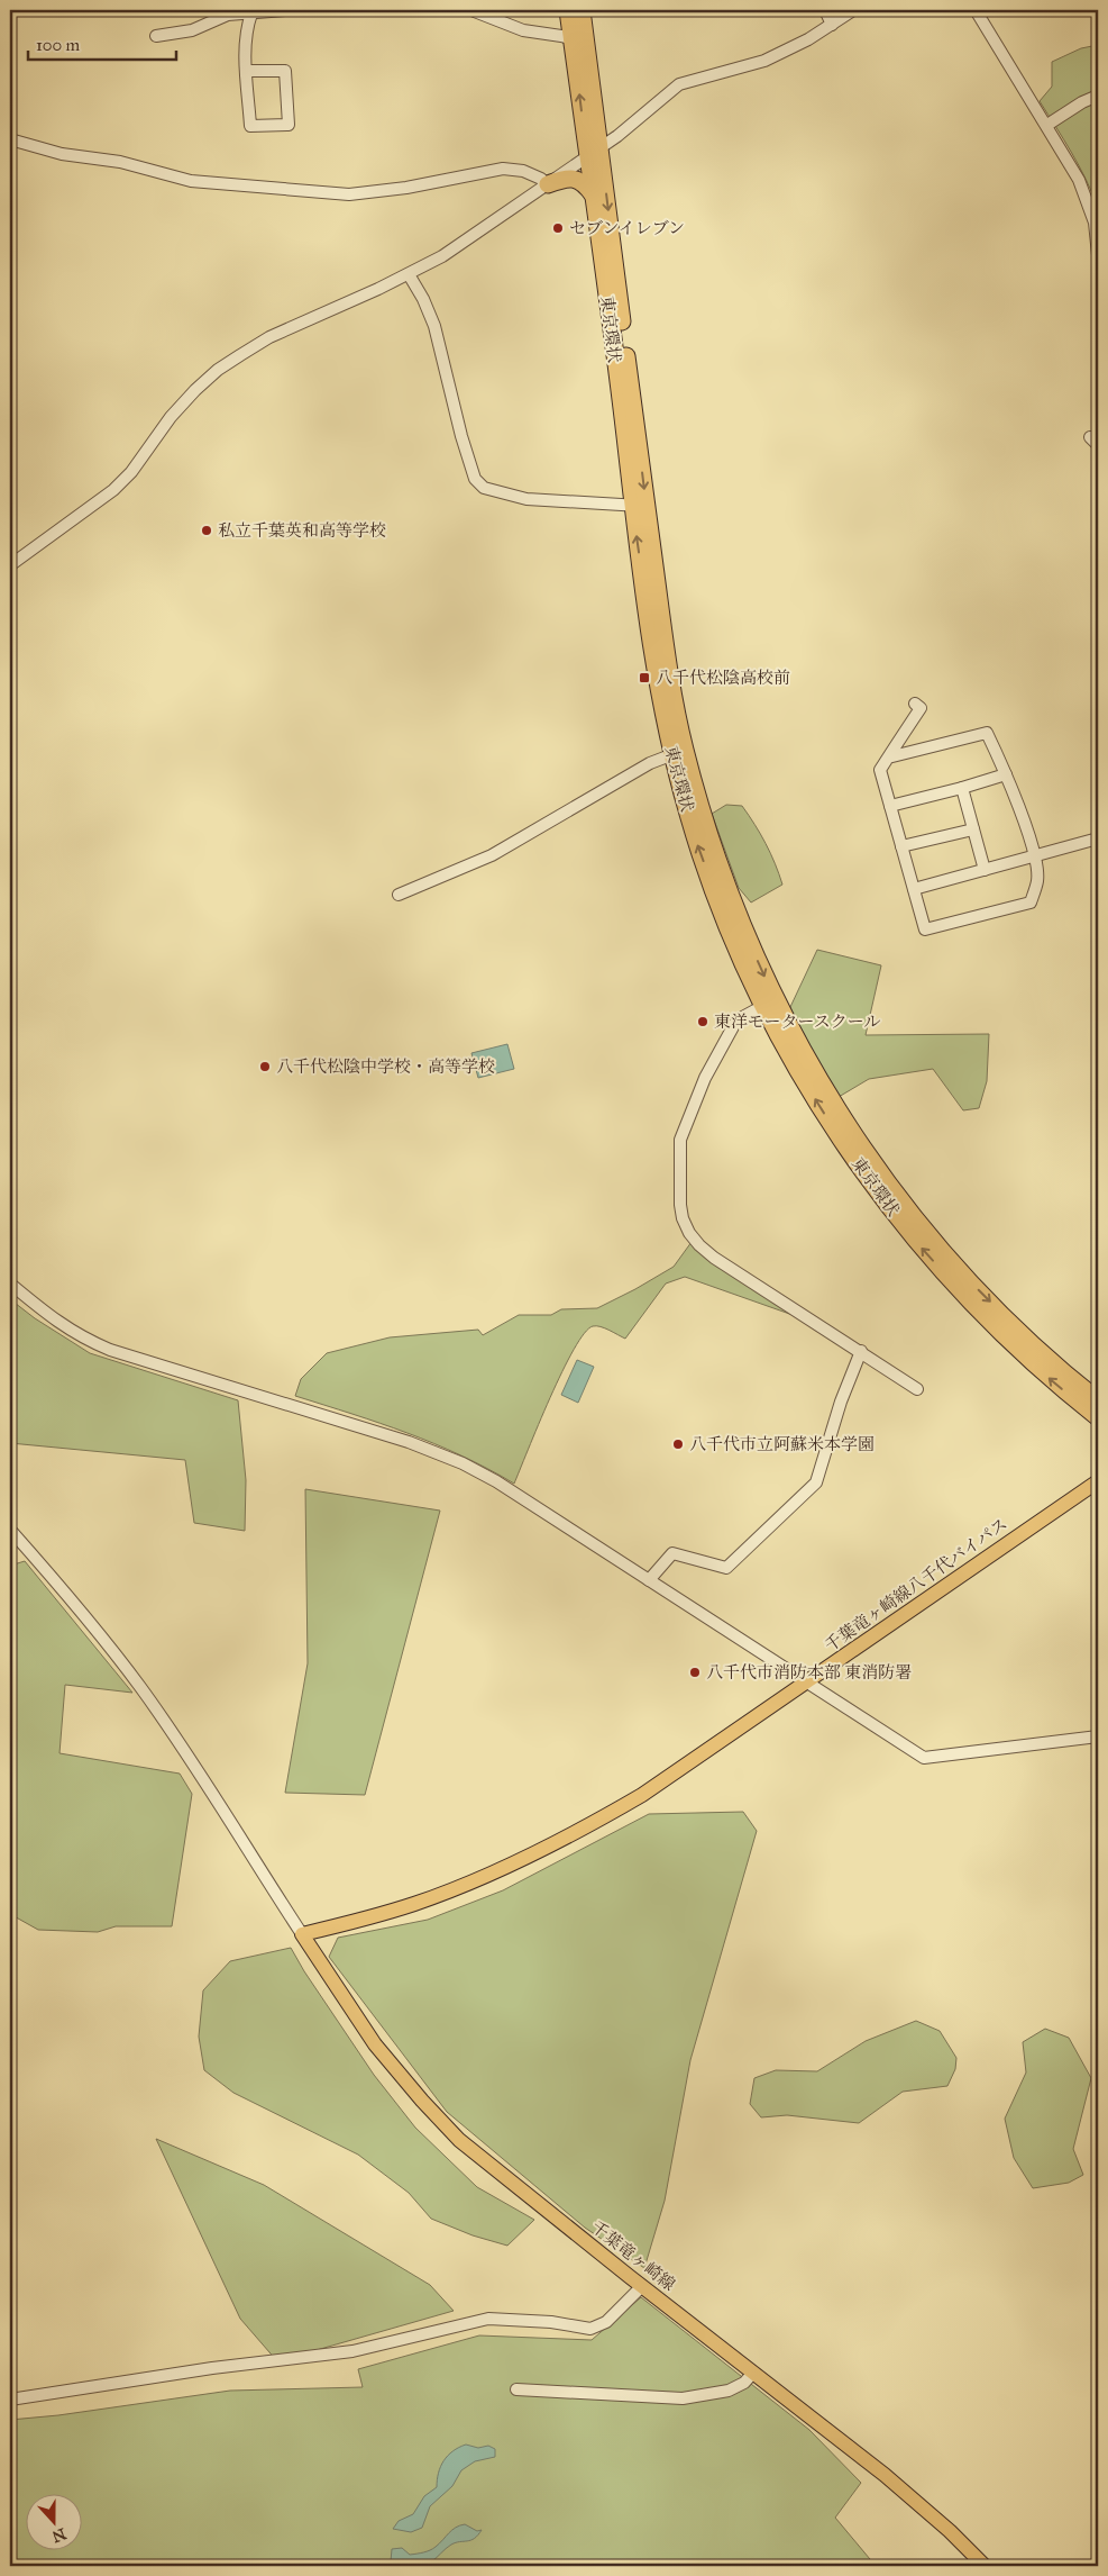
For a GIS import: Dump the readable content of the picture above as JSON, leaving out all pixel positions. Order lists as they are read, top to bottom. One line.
{"streets":{"highway":["東京環状"],"main road":["千葉竜ヶ崎線八千代バイパス","千葉竜ヶ崎線"]},"crossings":[["千葉竜ヶ崎線八千代バイパス","千葉竜ヶ崎線"]],"places":{"other":["セブンイレブン","私立千葉英和高等学校","東洋モータースクール","八千代松陰中学校・高等学校","八千代市立阿蘇米本学園","八千代市消防本部 東消防署"],"transit":["八千代松陰高校前"]},"scale_bar":"100 m","north":"bottom"}
